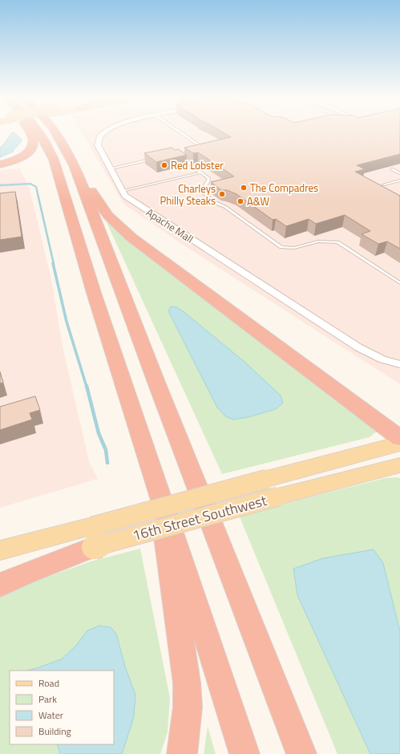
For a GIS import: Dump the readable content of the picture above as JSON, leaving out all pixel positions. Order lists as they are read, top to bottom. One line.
{"streets":{"main road":["16th Street Southwest"],"street":["Apache Mall"]},"places":["Red Lobster","The Compadres","Charleys Philly Steaks","A&W"],"legend":["Road","Park","Water","Building"]}
